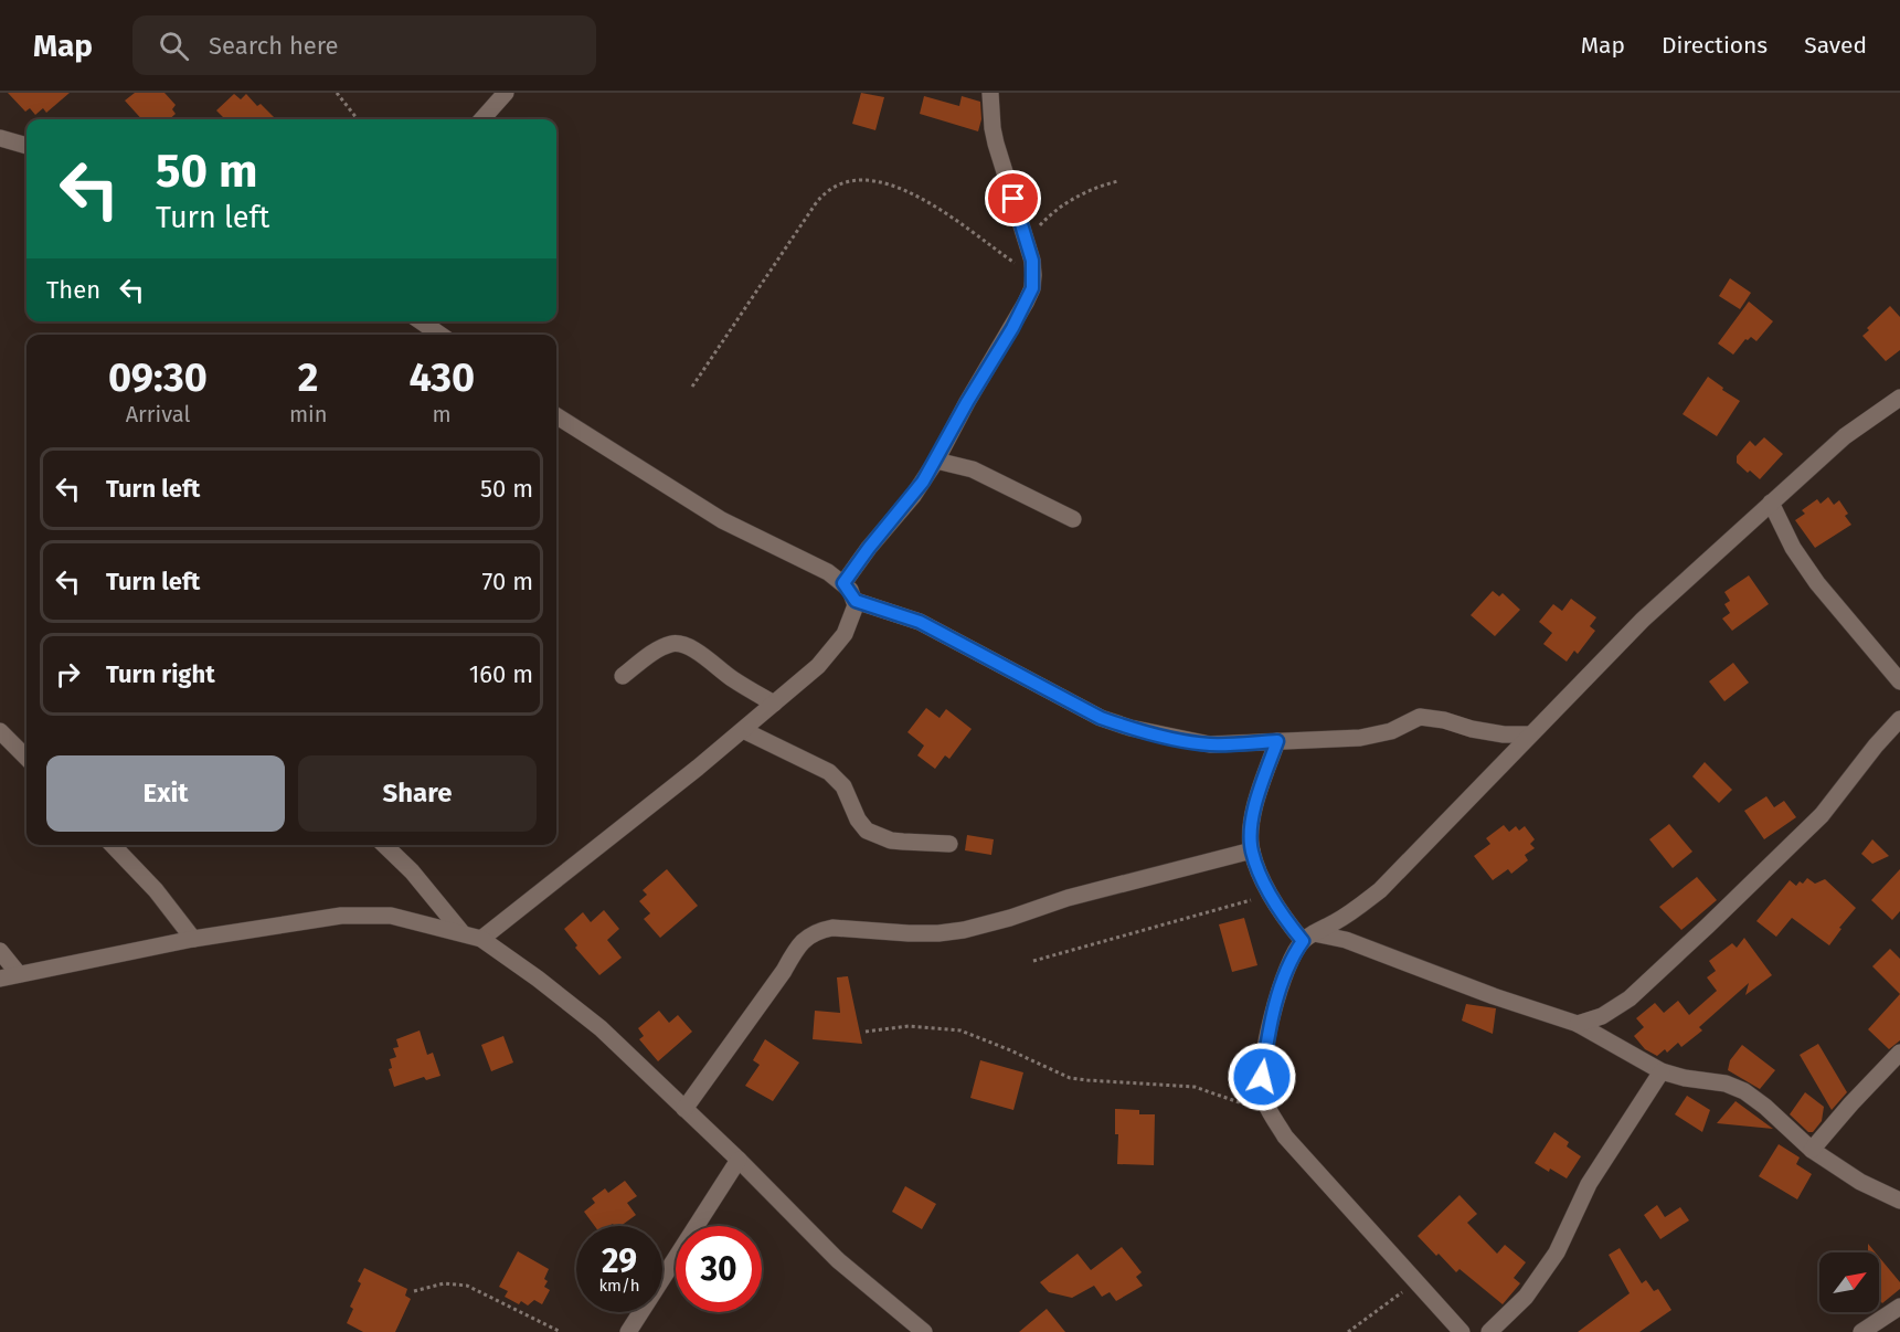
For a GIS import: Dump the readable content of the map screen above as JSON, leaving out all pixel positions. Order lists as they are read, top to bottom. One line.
{"north":"top right","page":{"header":"Map","search":"Search here","nav":["Map","Directions","Saved"],"turn":["50 m","Turn left"],"then":"Then","eta":["09:30","Arrival","2","min","430","m"],"list":[{"name":"Turn left","value":"50 m"},{"name":"Turn left","value":"70 m"},{"name":"Turn right","value":"160 m"}],"buttons":["Exit","Share"],"speed":"29 km/h","limit":"30"}}
